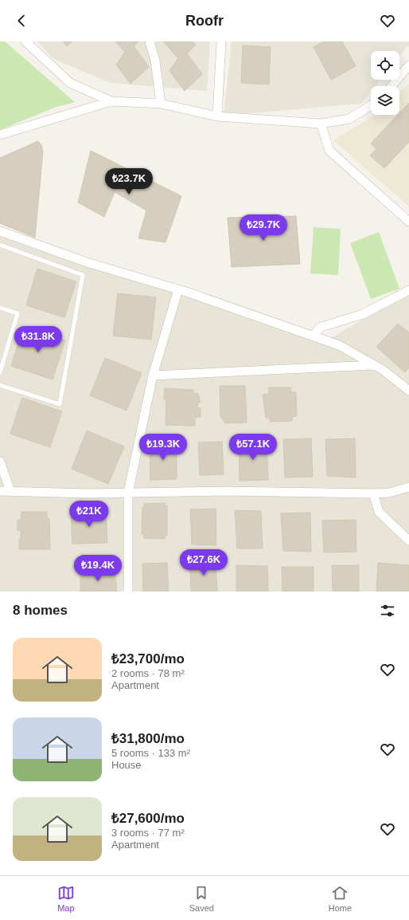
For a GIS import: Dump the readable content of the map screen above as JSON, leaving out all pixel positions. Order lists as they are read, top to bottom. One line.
{"page":{"header":"Roofr","price":["₺23.7K","₺29.7K","₺31.8K","₺19.3K","₺57.1K","₺21K","₺27.6K","₺19.4K"],"heading":"8 homes","list":[{"name":"₺23,700/mo","note":"2 rooms · 78 m² · Apartment"},{"name":"₺31,800/mo","note":"5 rooms · 133 m² · House"},{"name":"₺27,600/mo","note":"3 rooms · 77 m² · Apartment"}],"tabs":["Map","Saved","Home"]}}
